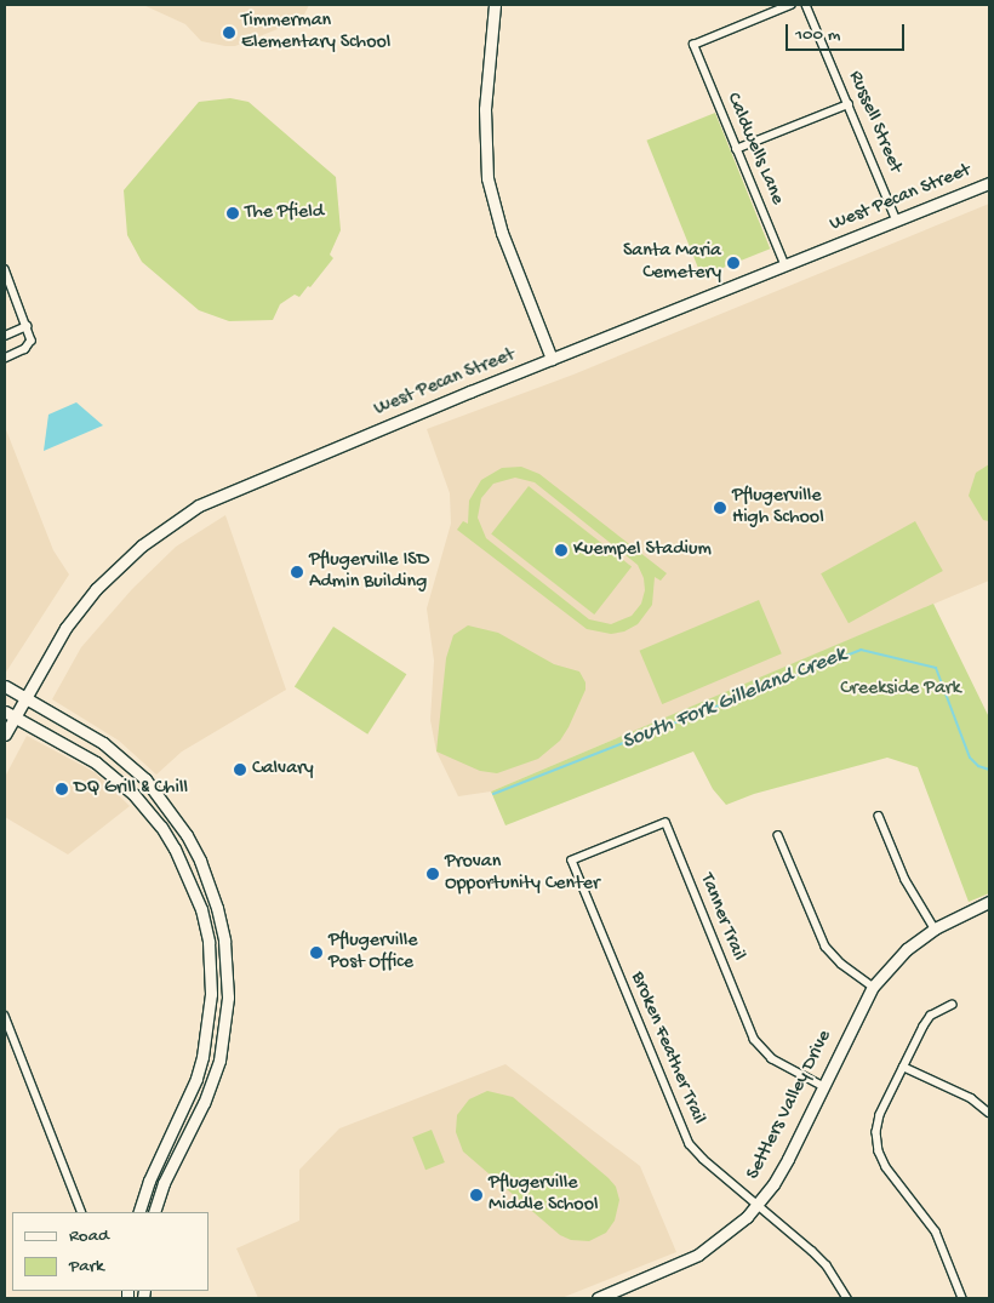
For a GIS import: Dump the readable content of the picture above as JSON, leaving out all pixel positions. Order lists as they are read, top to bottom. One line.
{"streets":{"main road":["West Pecan Street","Settlers Valley Drive"],"street":["Russell Street","Caldwells Lane","Tanner Trail","Broken Feather Trail"]},"crossings":[["Russell Street","West Pecan Street"],["Caldwells Lane","West Pecan Street"],["Tanner Trail","Broken Feather Trail"],["Tanner Trail","Settlers Valley Drive"],["Broken Feather Trail","Settlers Valley Drive"]],"water":["South Fork Gilleland Creek"],"parks":["Creekside Park"],"places":["Timmerman Elementary School","The Pfield","Santa Maria Cemetery","Pflugerville High School","Kuempel Stadium","Pflugerville ISD Admin Building","Calvary","DQ Grill & Chill","Provan Opportunity Center","Pflugerville Post Office","Pflugerville Middle School"],"legend":["Road","Park"],"scale_bar":"100 m"}
